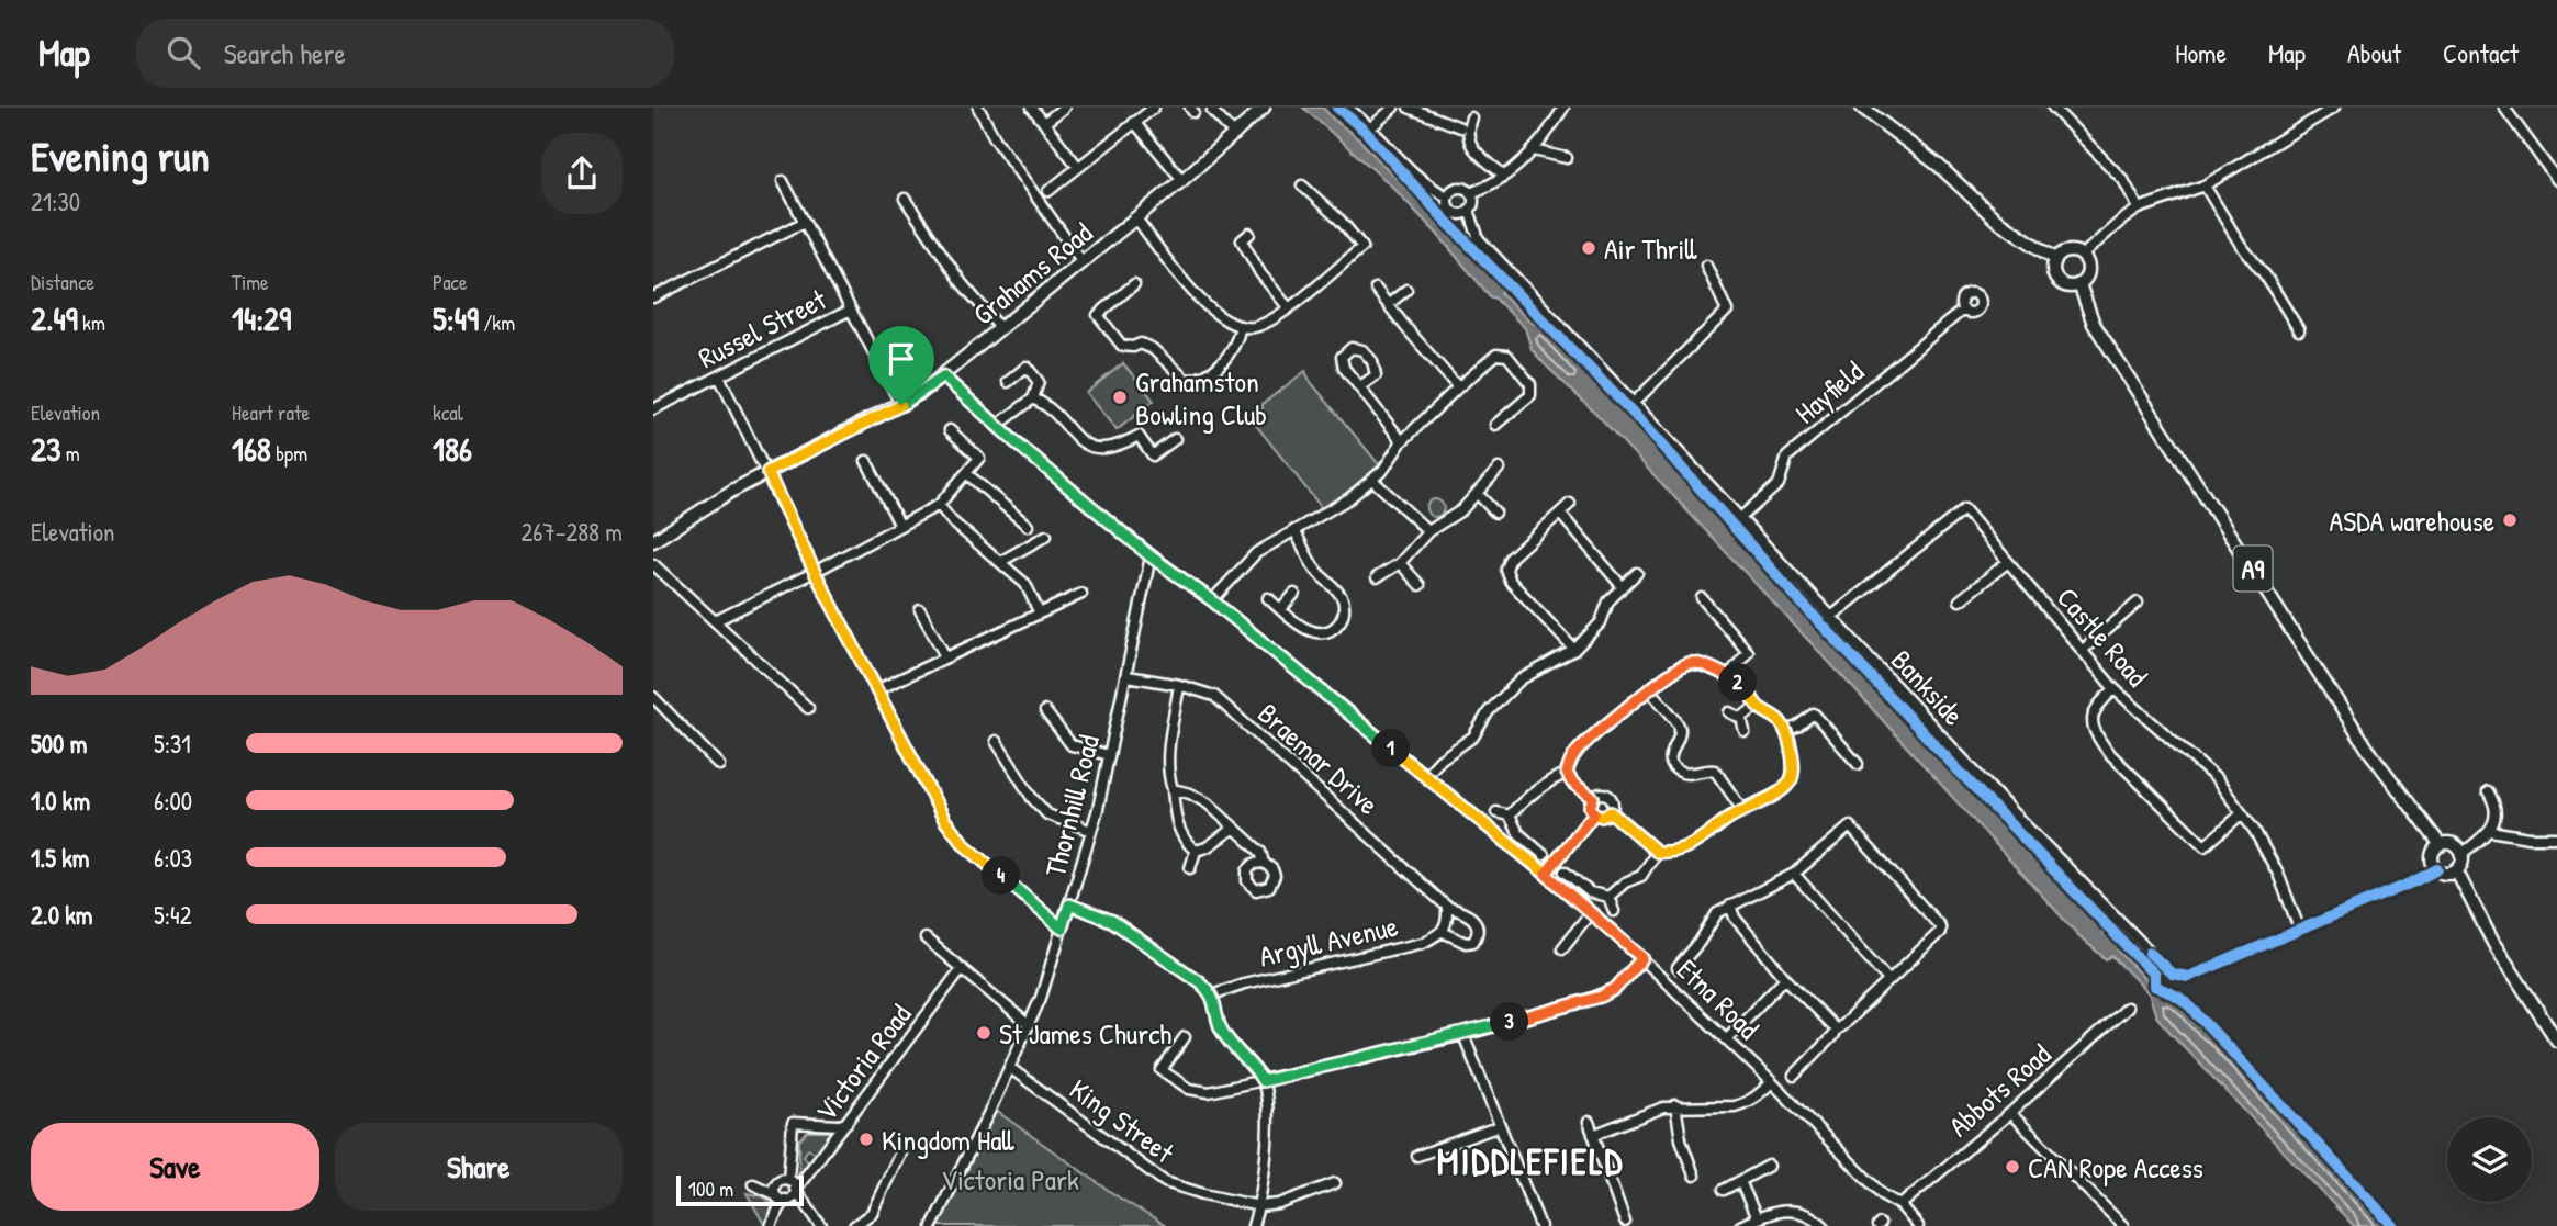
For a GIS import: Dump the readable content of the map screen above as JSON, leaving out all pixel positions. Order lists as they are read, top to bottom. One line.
{"streets":{"main road":["Grahams Road","A9"],"street":["Russel Street","Hayfield","Castle Road","Bankside","Braemar Drive","Thornhill Road","Argyll Avenue","Etna Road","Victoria Road","Abbots Road","King Street"]},"crossings":[["Grahams Road","Etna Road"],["Hayfield","Bankside"],["A9","Bankside"],["Castle Road","Bankside"],["Braemar Drive","Thornhill Road"],["Braemar Drive","Argyll Avenue"],["Thornhill Road","Etna Road"],["Thornhill Road","King Street"],["Etna Road","Abbots Road"]],"districts":["MIDDLEFIELD"],"parks":["Victoria Park"],"places":["Air Thrill","Grahamston Bowling Club","ASDA warehouse","St James Church","Kingdom Hall","CAN Rope Access"],"scale_bar":"100 m","page":{"header":"Map","search":"Search here","nav":["Home","Map","About","Contact"],"heading":["Evening run","21:30"],"stats":[["Distance","2.49 km"],["Time","14:29"],["Pace","5:49 /km"],["Elevation","23 m"],["Heart rate","168 bpm"],["kcal","186"]],"chart":["Elevation","267–288 m"],"pins":["2","1","4","3"],"list":[{"name":"500 m","note":"5:31"},{"name":"1.0 km","note":"6:00"},{"name":"1.5 km","note":"6:03"},{"name":"2.0 km","note":"5:42"}],"buttons":["Save","Share"],"scale":"100 m"}}
